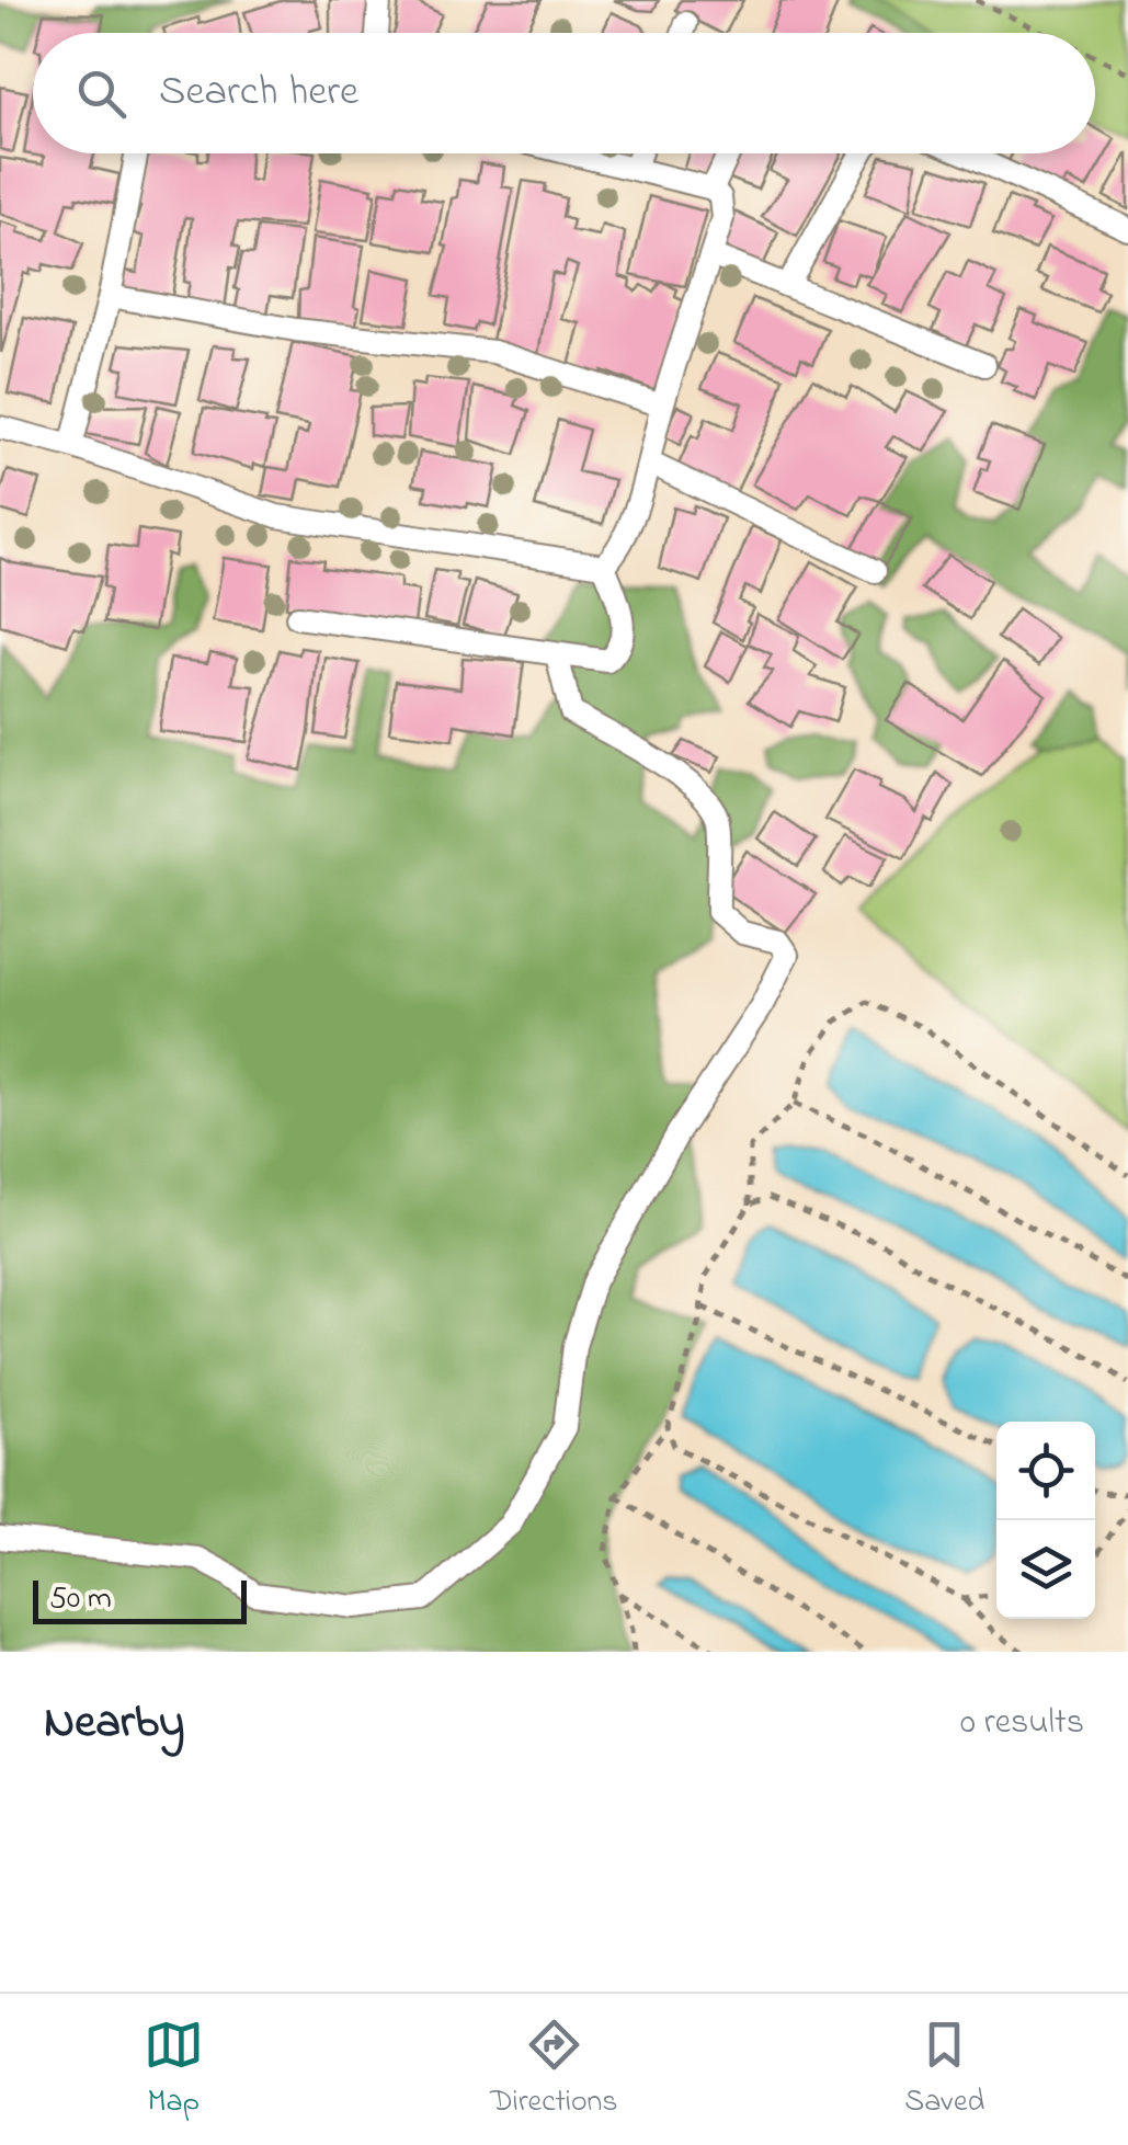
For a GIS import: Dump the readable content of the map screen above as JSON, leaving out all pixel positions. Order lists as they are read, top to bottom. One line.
{"scale_bar":"50 m","page":{"search":"Search here","scale":"50 m","heading":["Nearby","0 results"],"nav":["Map","Directions","Saved"]}}
